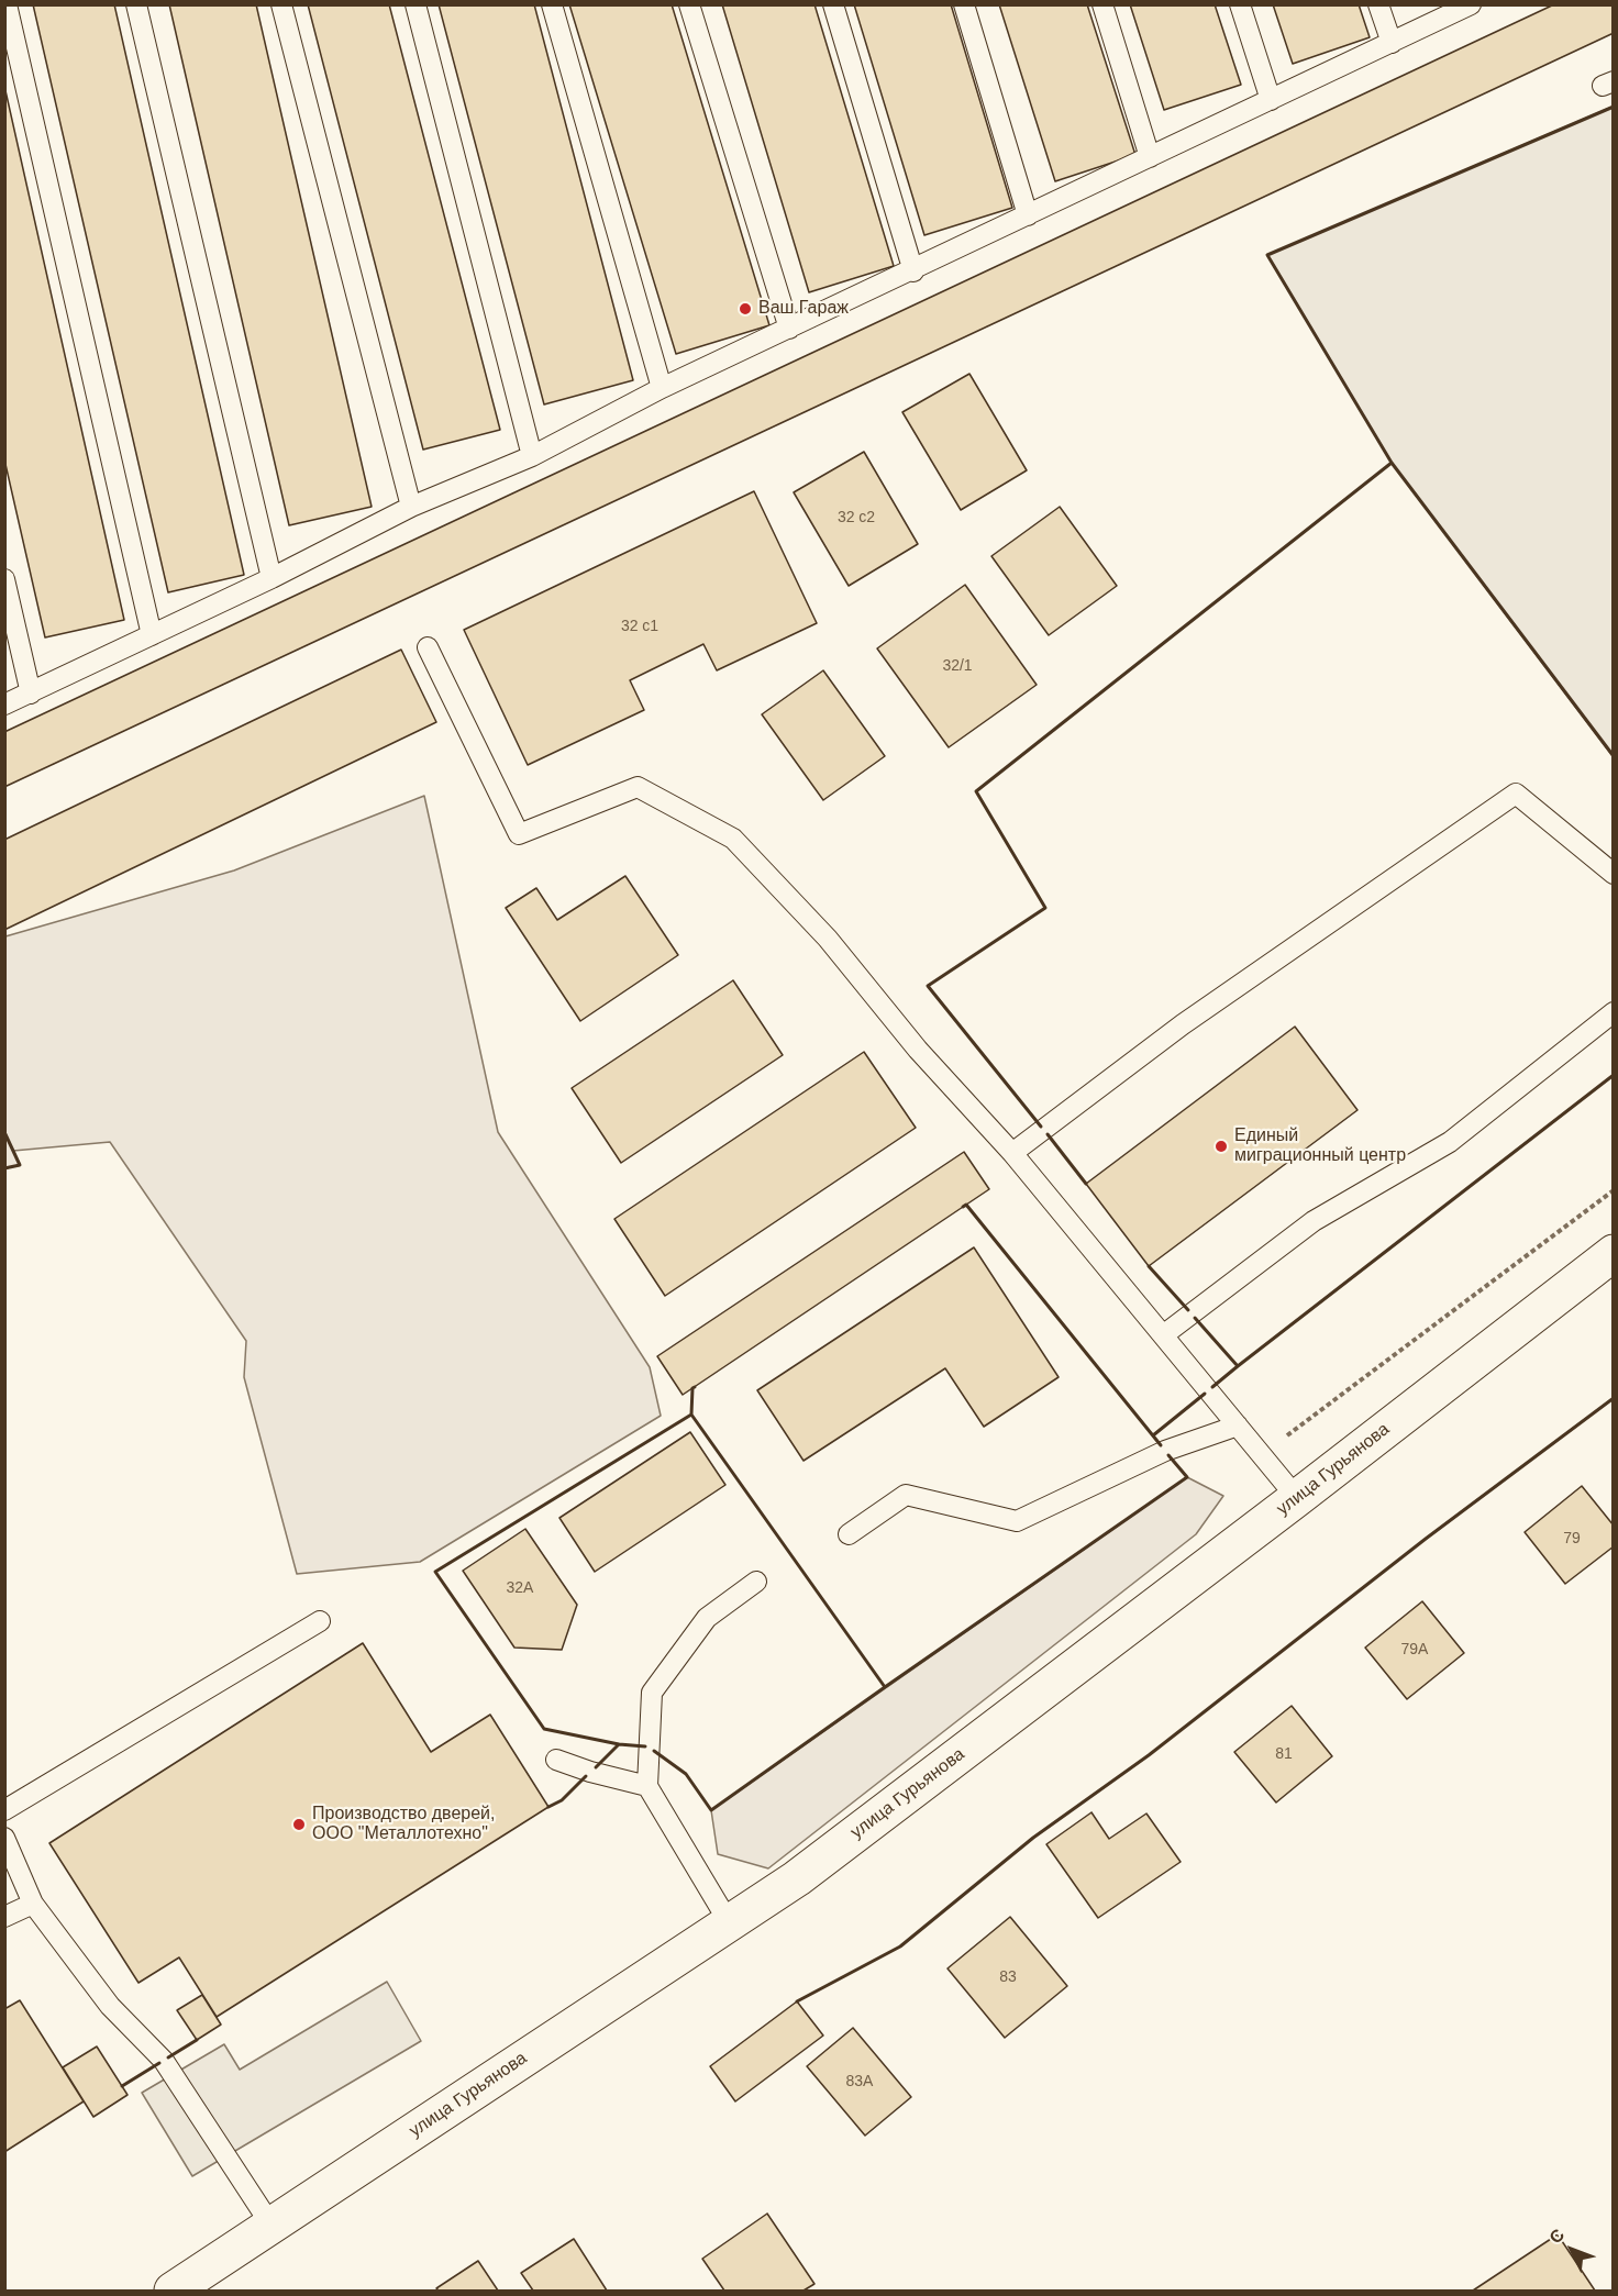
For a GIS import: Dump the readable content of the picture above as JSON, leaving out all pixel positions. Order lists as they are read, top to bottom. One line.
{"streets":{"street":["улица Гурьянова"]},"places":["Ваш Гараж","Единый миграционный центр","Производство дверей, ООО \"Металлотехно\""],"house_numbers":["32 с2","32 с1","32/1","79","32А","79А","81","83","83А"],"north":"top left"}
